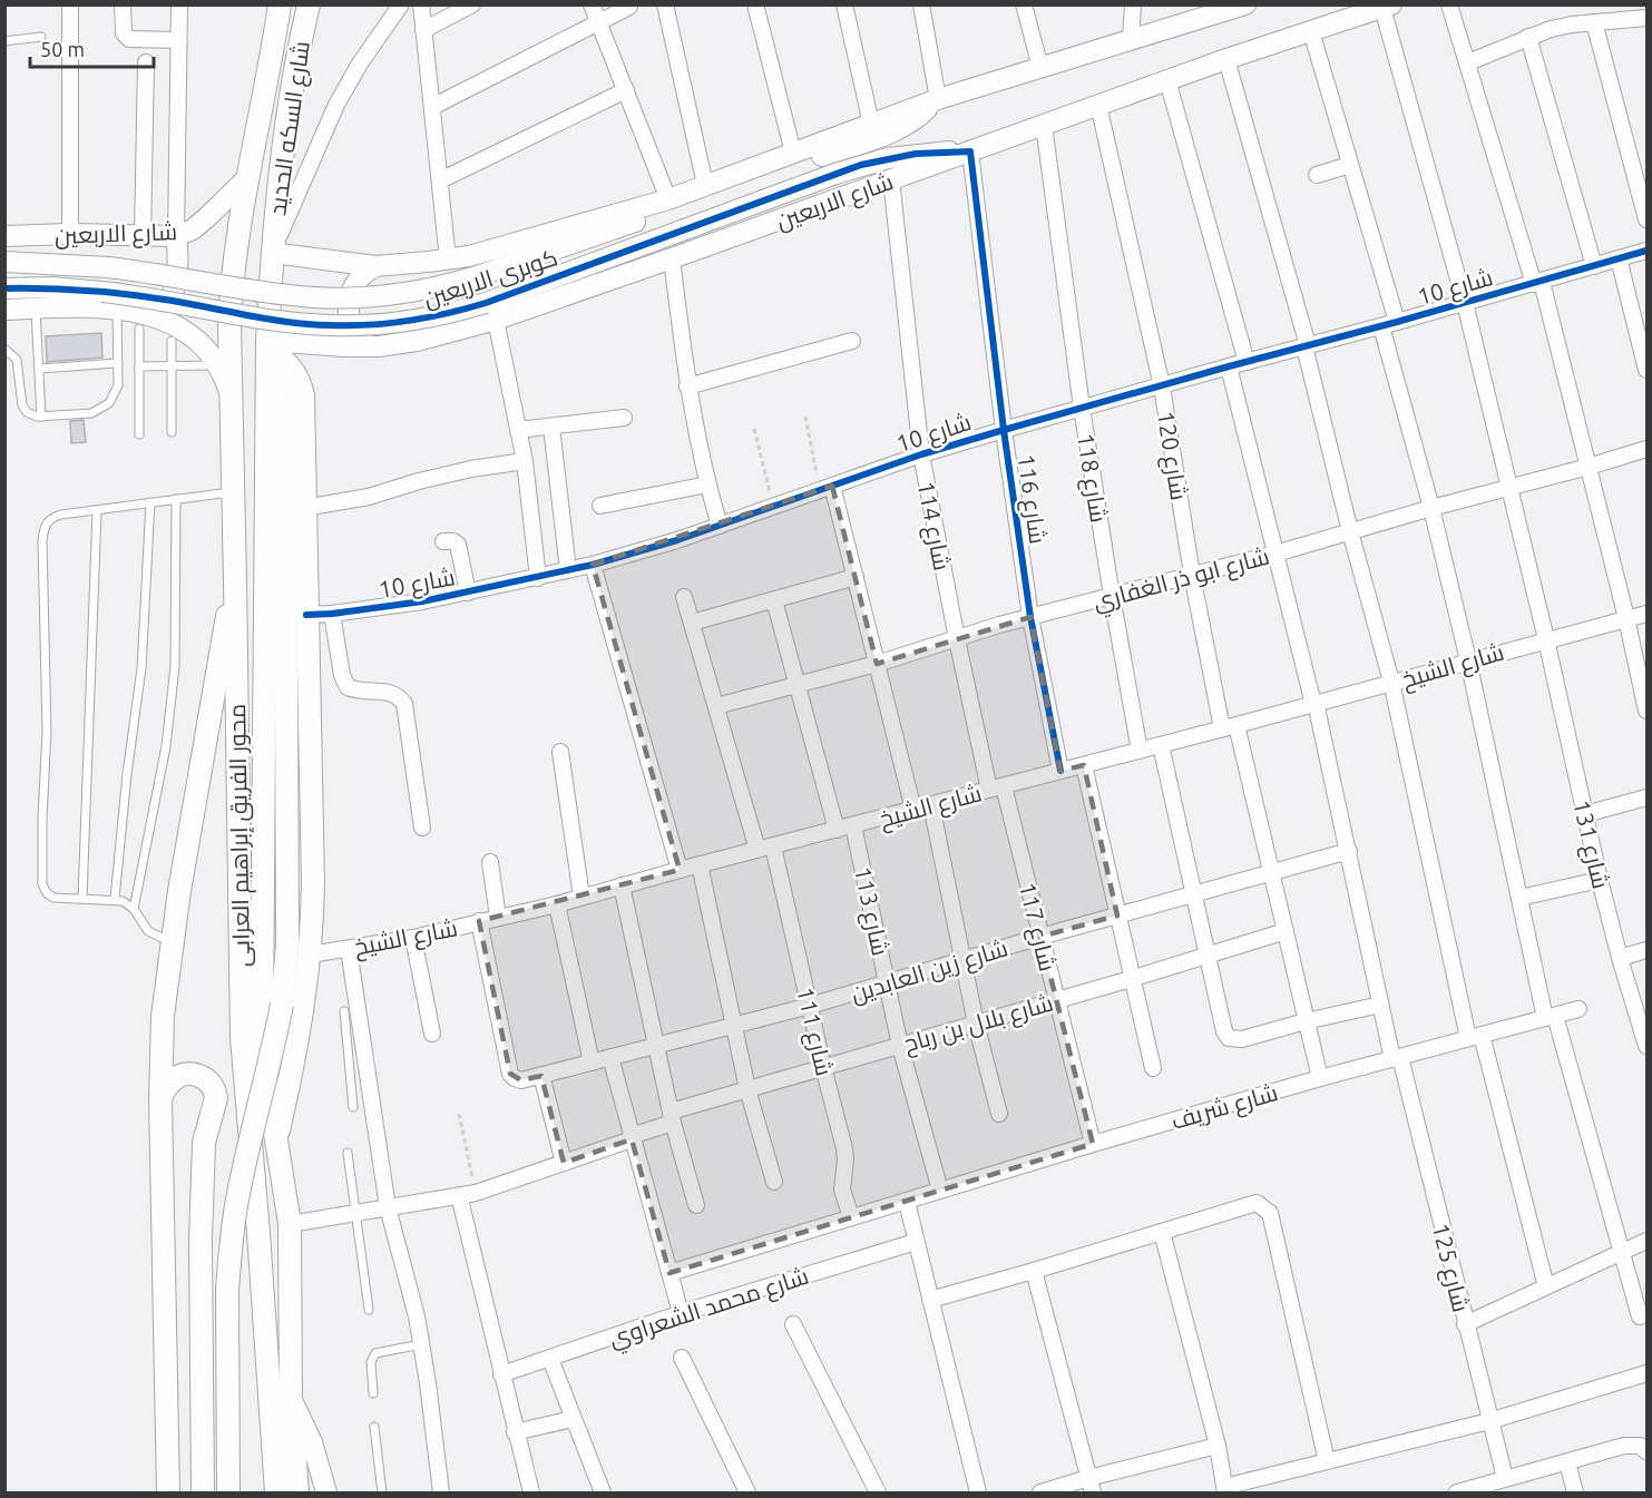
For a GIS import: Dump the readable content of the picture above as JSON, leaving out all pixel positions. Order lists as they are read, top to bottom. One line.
{"streets":{"main road":["شارع السكه الحديد","محور الفريق إبراهيم العرابى"],"street":["شارع الاربعين","كوبرى الاربعين","شارع 10","شارع 120","شارع 118","شارع 116","شارع 114","شارع ابو ذر الغفاري","شارع الشيخ","شارع 131","شارع 113","شارع 117","شارع زين العابدين","شارع بلال بن رباح","شارع 111","شارع شريف","شارع 125","شارع محمد الشعراوي"]},"crossings":[["شارع السكه الحديد","محور الفريق إبراهيم العرابى"],["شارع الاربعين","كوبرى الاربعين"],["شارع الاربعين","شارع 120"],["شارع الاربعين","شارع 118"],["شارع الاربعين","شارع 116"],["شارع الاربعين","شارع 114"],["شارع الاربعين","محور الفريق إبراهيم العرابى"],["شارع الاربعين","شارع 131"],["كوبرى الاربعين","شارع 116"],["شارع 10","شارع 120"],["شارع 10","شارع 118"],["شارع 10","شارع 116"],["شارع 10","شارع 114"],["شارع 10","شارع 131"],["شارع 10","شارع 125"],["شارع 120","شارع ابو ذر الغفاري"],["شارع 120","شارع الشيخ"],["شارع 120","شارع زين العابدين"],["شارع 120","شارع بلال بن رباح"],["شارع 120","شارع شريف"],["شارع 118","شارع ابو ذر الغفاري"],["شارع 118","شارع الشيخ"],["شارع 116","شارع ابو ذر الغفاري"],["شارع 116","شارع الشيخ"],["شارع 114","شارع ابو ذر الغفاري"],["شارع 114","شارع الشيخ"],["شارع 114","شارع 117"],["شارع ابو ذر الغفاري","شارع 131"],["شارع ابو ذر الغفاري","شارع 125"],["شارع الشيخ","شارع 131"],["شارع الشيخ","شارع 113"],["شارع الشيخ","شارع 117"],["شارع الشيخ","شارع زين العابدين"],["شارع الشيخ","شارع 111"],["شارع الشيخ","شارع 125"],["محور الفريق إبراهيم العرابى","شارع بلال بن رباح"],["شارع 113","شارع زين العابدين"],["شارع 113","شارع بلال بن رباح"],["شارع 113","شارع شريف"],["شارع 117","شارع زين العابدين"],["شارع 117","شارع بلال بن رباح"],["شارع 117","شارع شريف"],["شارع زين العابدين","شارع 111"],["شارع زين العابدين","شارع 125"],["شارع بلال بن رباح","شارع 111"],["شارع 111","شارع شريف"],["شارع شريف","شارع 125"]],"scale_bar":"50 m"}
